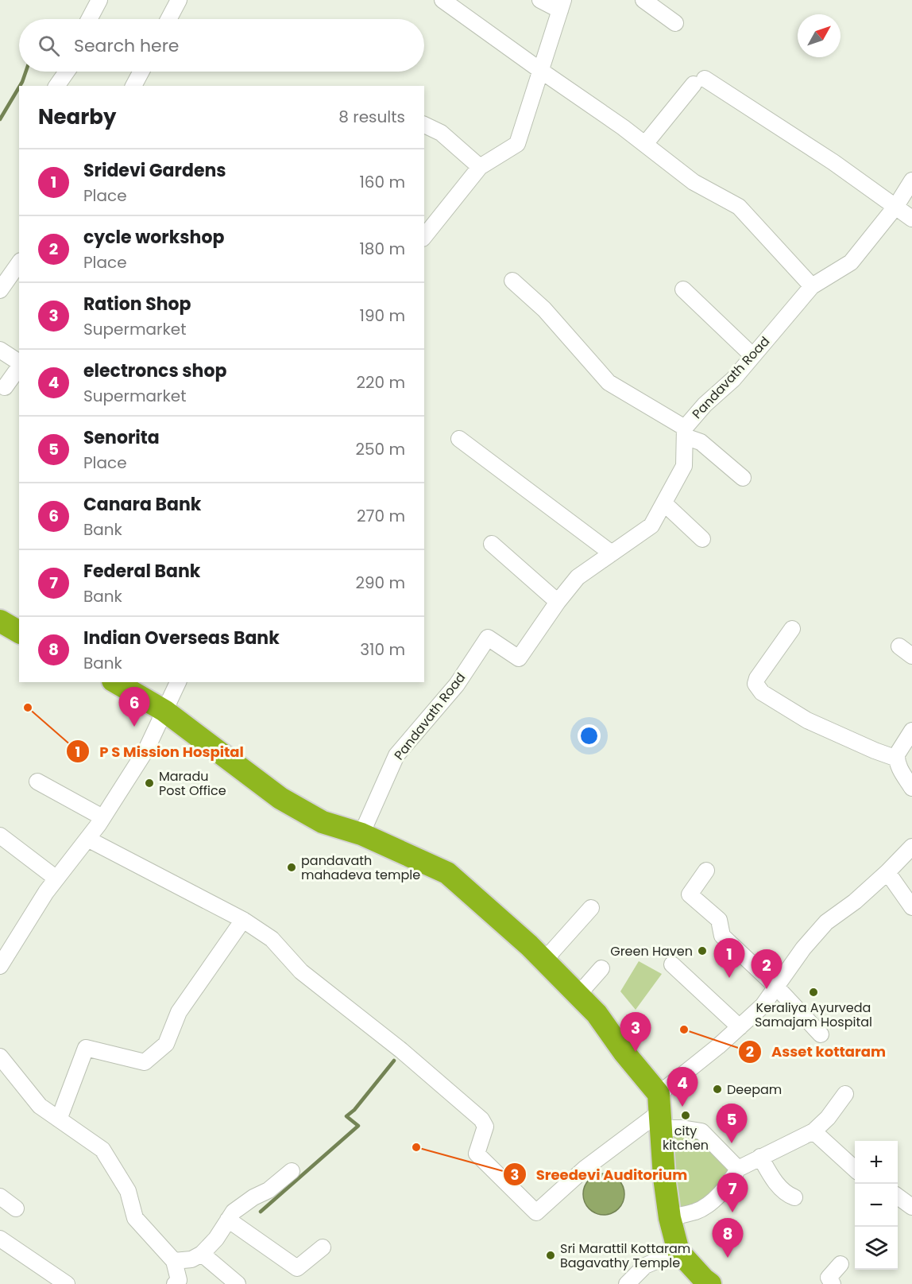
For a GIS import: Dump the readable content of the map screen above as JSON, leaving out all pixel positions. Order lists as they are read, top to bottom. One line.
{"streets":{"street":["Pandavath Road"]},"places":["P S Mission Hospital","Maradu Post Office","pandavath mahadeva temple","Green Haven","Keraliya Ayurveda Samajam Hospital","Asset kottaram","Deepam","city kitchen","Sreedevi Auditorium","Sri Marattil Kottaram Bagavathy Temple"],"north":"top right","page":{"search":"Search here","heading":["Nearby","8 results"],"list":[{"mark":"1","name":"Sridevi Gardens","note":"Place","value":"160 m"},{"mark":"2","name":"cycle workshop","note":"Place","value":"180 m"},{"mark":"3","name":"Ration Shop","note":"Supermarket","value":"190 m"},{"mark":"4","name":"electroncs shop","note":"Supermarket","value":"220 m"},{"mark":"5","name":"Senorita","note":"Place","value":"250 m"},{"mark":"6","name":"Canara Bank","note":"Bank","value":"270 m"},{"mark":"7","name":"Federal Bank","note":"Bank","value":"290 m"},{"mark":"8","name":"Indian Overseas Bank","note":"Bank","value":"310 m"}],"pins":["6","1","2","3","4","5","7","8"],"map_buttons":["+","−"]}}
